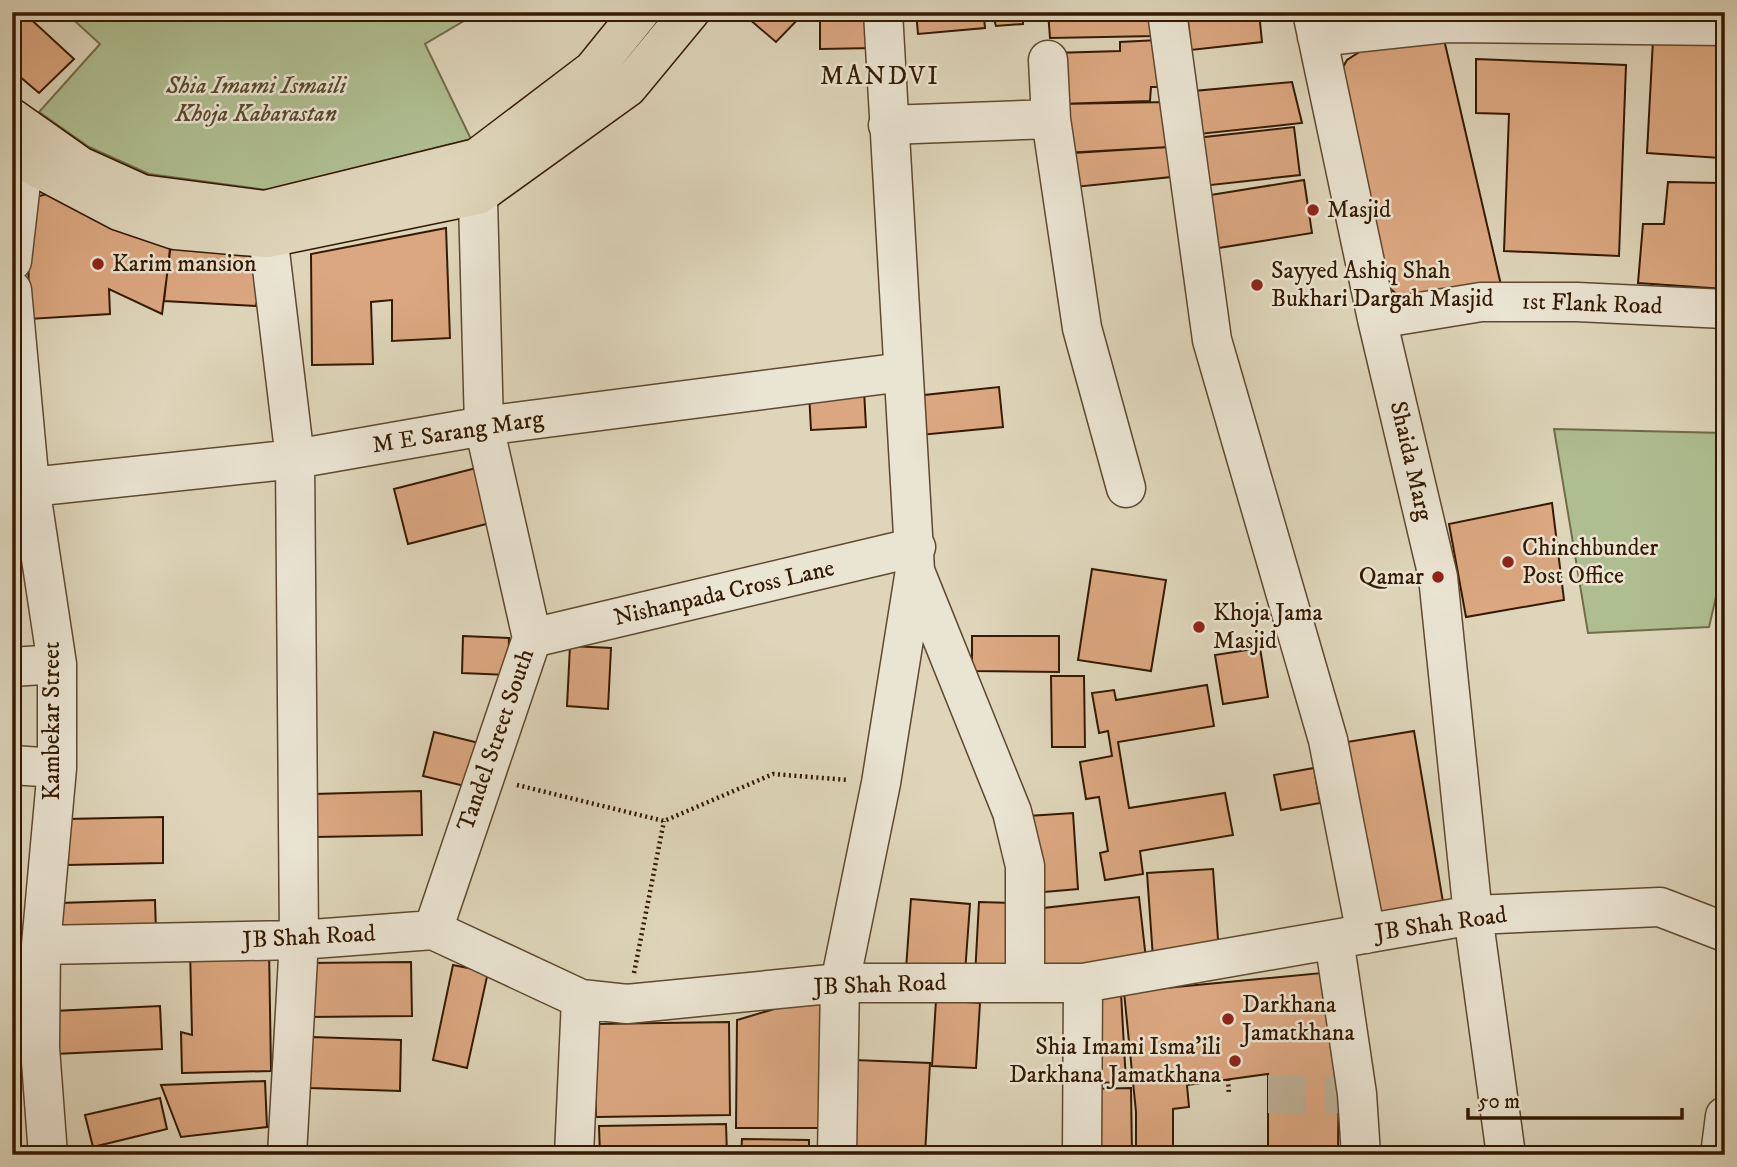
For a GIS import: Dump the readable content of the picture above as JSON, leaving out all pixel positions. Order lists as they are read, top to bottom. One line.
{"streets":{"street":["1st Flank Road","M E Sarang Marg","Shaida Marg","Nishanpada Cross Lane","Kambekar Street","Tandel Street South","JB Shah Road"]},"crossings":[["1st Flank Road","Shaida Marg"],["M E Sarang Marg","Kambekar Street"],["M E Sarang Marg","Tandel Street South"],["Shaida Marg","JB Shah Road"],["Nishanpada Cross Lane","Tandel Street South"],["Kambekar Street","JB Shah Road"],["Tandel Street South","JB Shah Road"]],"districts":["MANDVI"],"parks":["Shia Imami Ismaili Khoja Kabarastan"],"places":["Masjid","Karim mansion","Sayyed Ashiq Shah Bukhari Dargah Masjid","Chinchbunder Post Office","Qamar","Khoja Jama Masjid","Darkhana Jamatkhana","Shia Imami Isma'ili Darkhana Jamatkhana"],"scale_bar":"50 m"}
